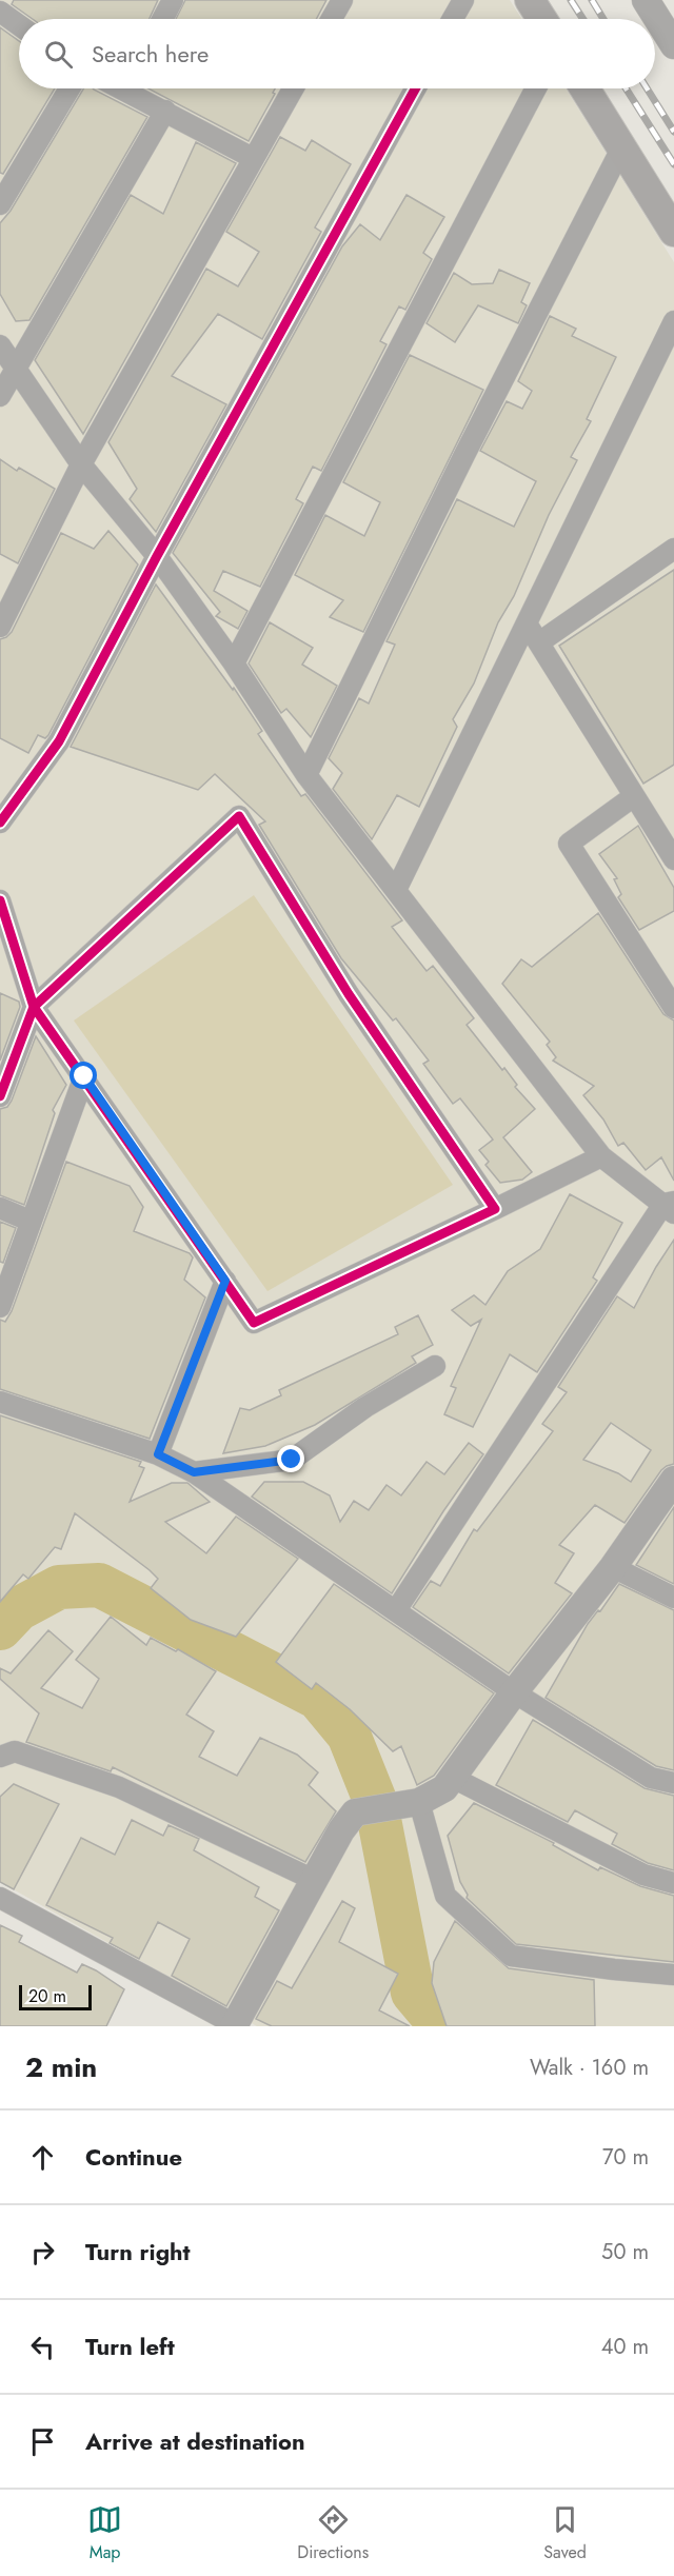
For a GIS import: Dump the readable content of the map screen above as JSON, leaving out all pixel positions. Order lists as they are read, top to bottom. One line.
{"scale_bar":"20 m","page":{"search":"Search here","scale":"20 m","heading":["2 min","Walk · 160 m"],"list":[["Continue","70 m"],["Turn right","50 m"],["Turn left","40 m"],"Arrive at destination"],"nav":["Map","Directions","Saved"]}}
